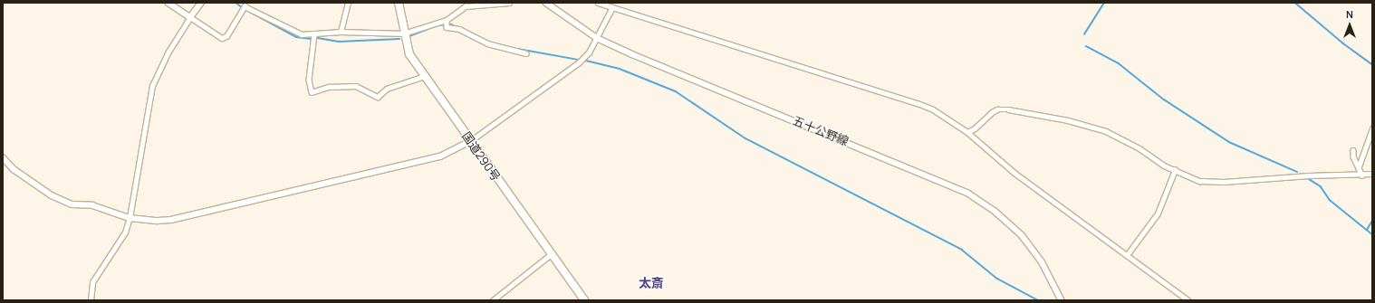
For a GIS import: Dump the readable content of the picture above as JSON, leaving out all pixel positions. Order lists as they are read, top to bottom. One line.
{"streets":{"highway":["国道290号"],"street":["五十公野線"]},"districts":["太斎"],"north":"top"}
